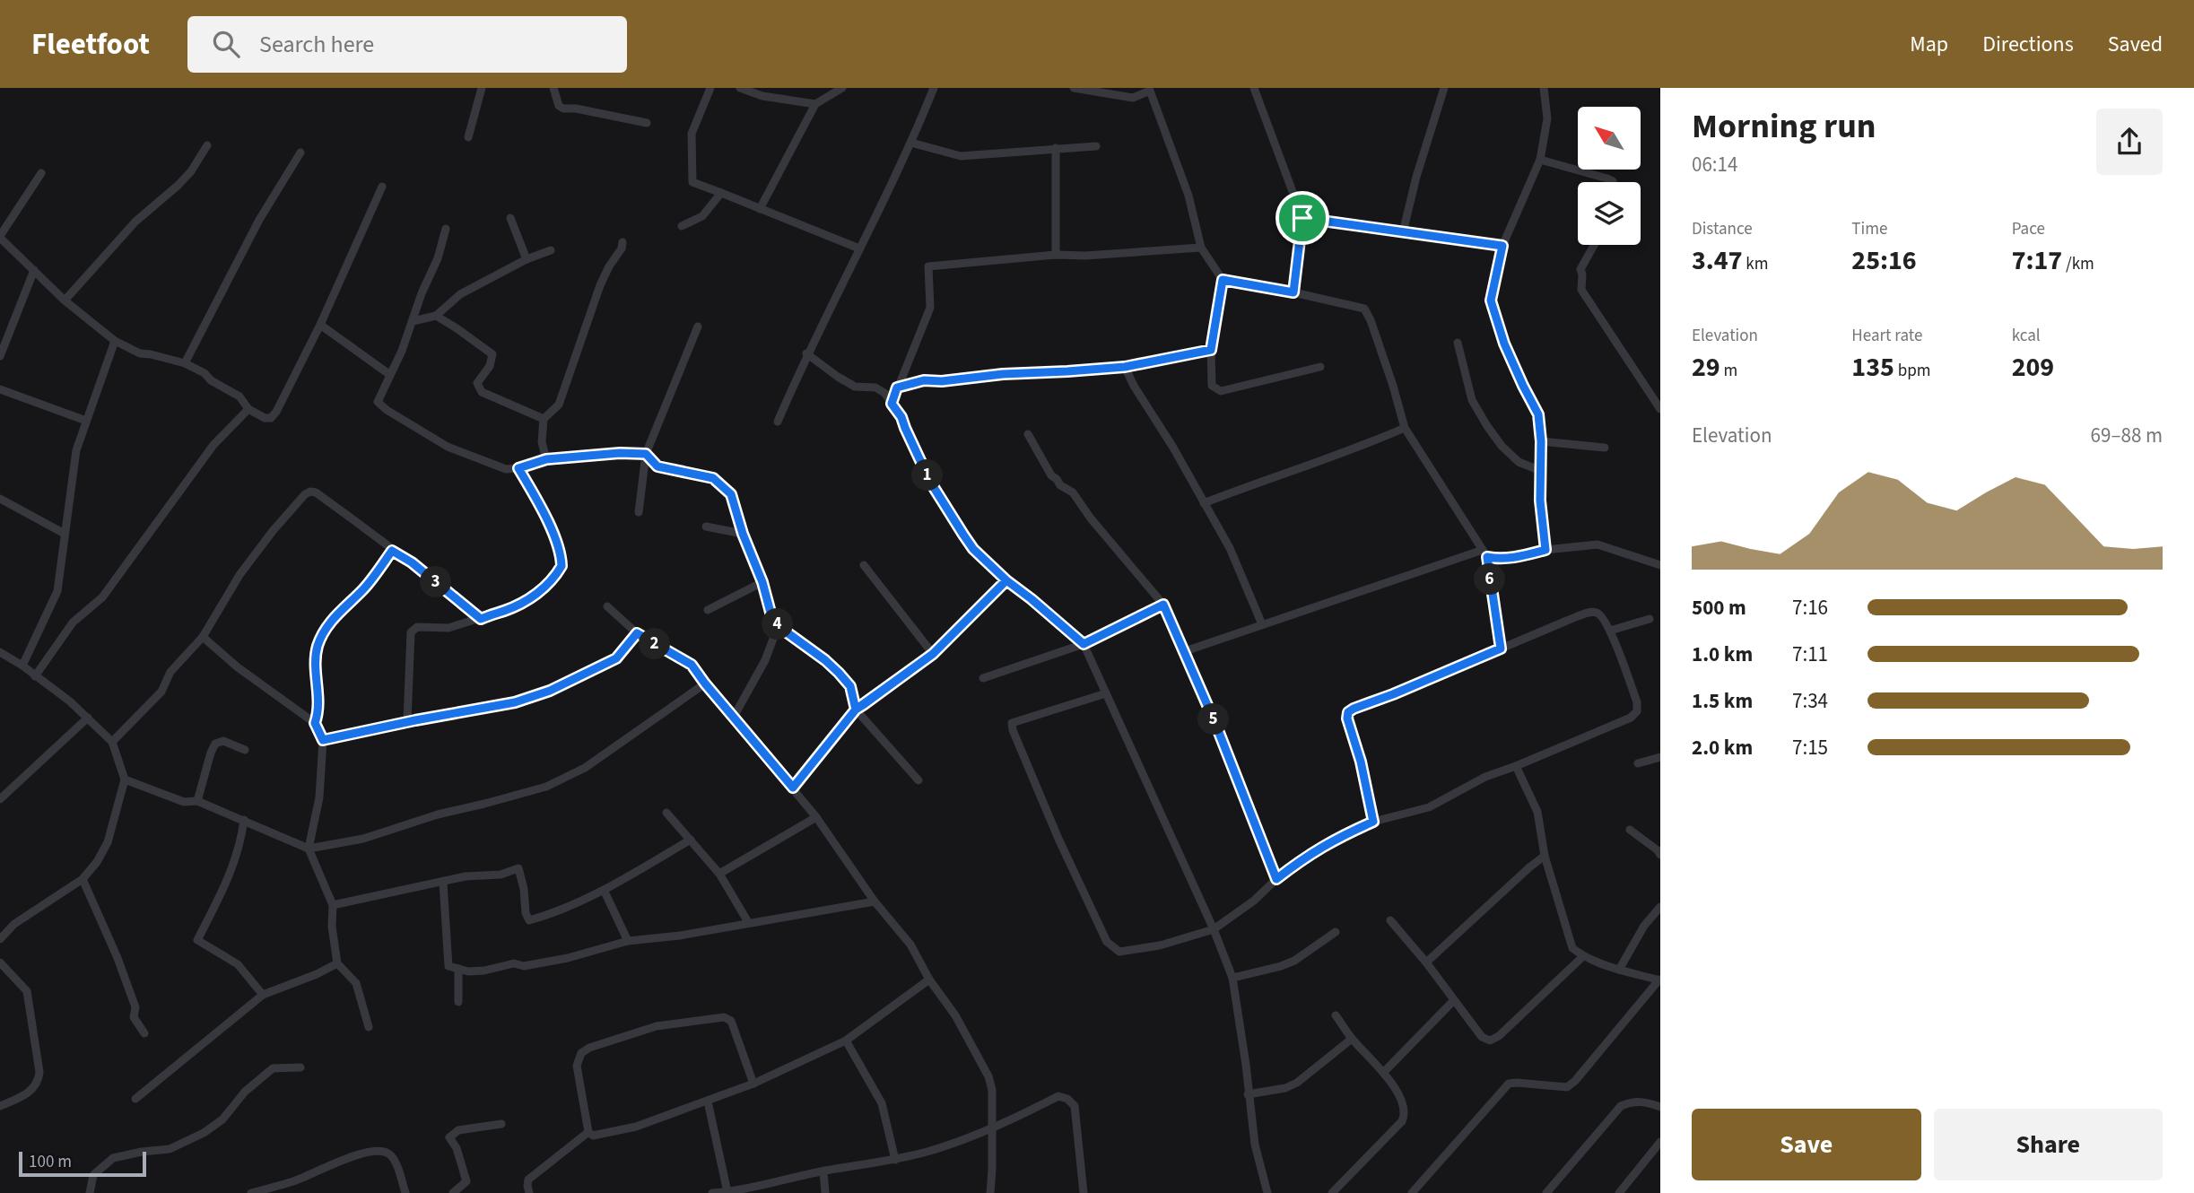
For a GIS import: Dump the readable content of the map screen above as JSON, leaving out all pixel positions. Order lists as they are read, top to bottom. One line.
{"scale_bar":"100 m","north":"top left","page":{"header":"Fleetfoot","search":"Search here","nav":["Map","Directions","Saved"],"heading":["Morning run","06:14"],"stats":[["Distance","3.47 km"],["Time","25:16"],["Pace","7:17 /km"],["Elevation","29 m"],["Heart rate","135 bpm"],["kcal","209"]],"chart":["Elevation","69–88 m"],"pins":["1","6","3","4","2","5"],"list":[{"name":"500 m","note":"7:16"},{"name":"1.0 km","note":"7:11"},{"name":"1.5 km","note":"7:34"},{"name":"2.0 km","note":"7:15"}],"buttons":["Save","Share"],"scale":"100 m"}}
